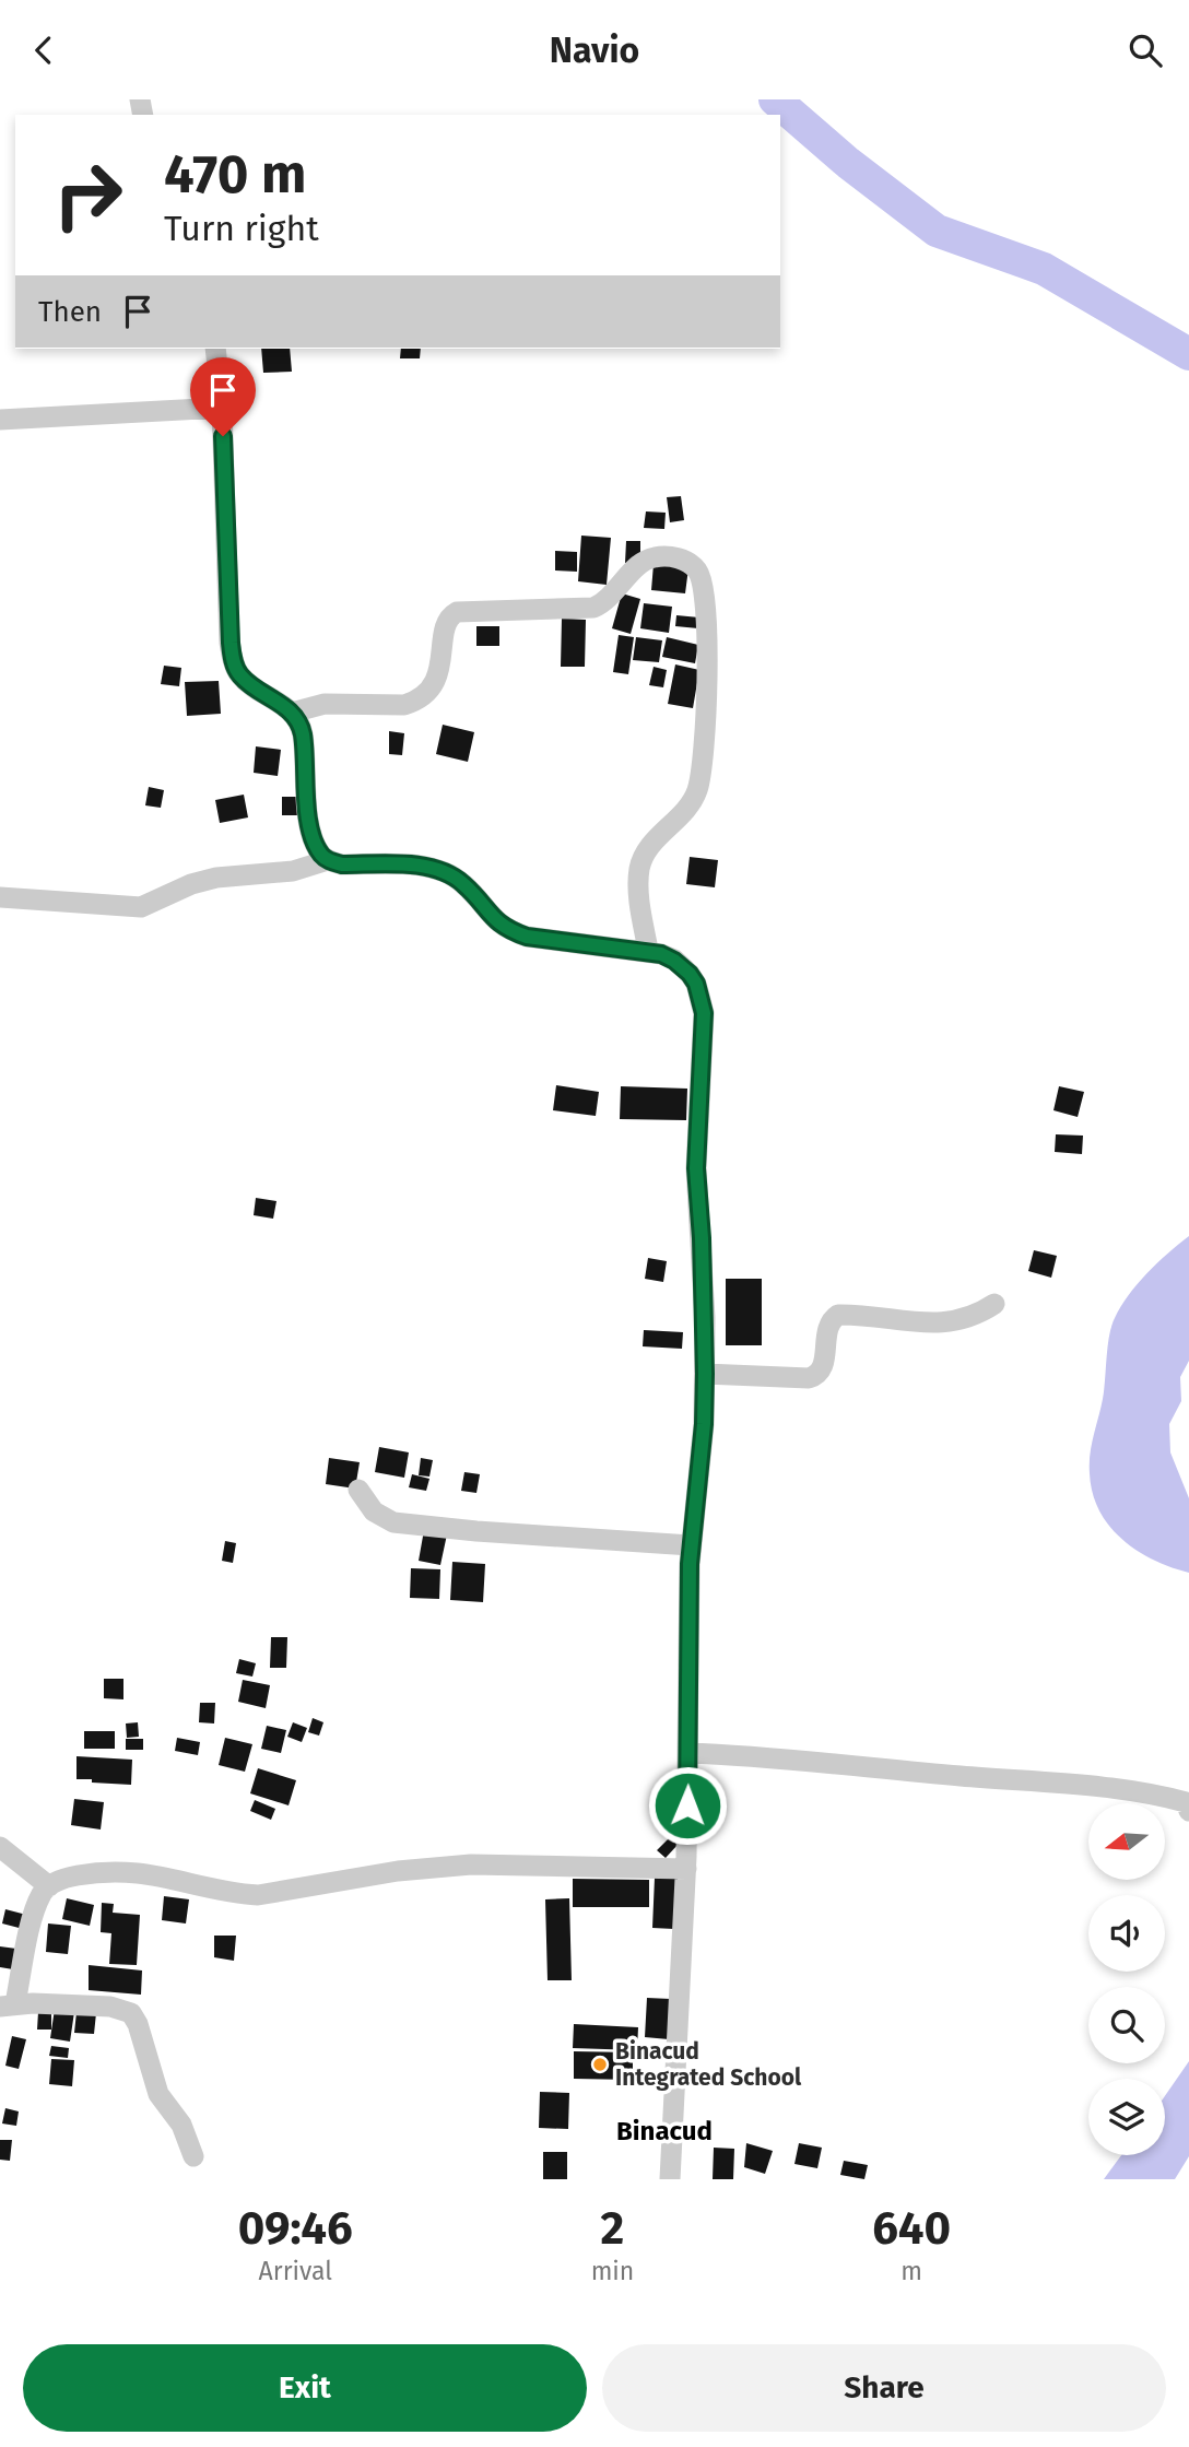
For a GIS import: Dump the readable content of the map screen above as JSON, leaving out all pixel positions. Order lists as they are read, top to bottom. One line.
{"districts":["Binacud"],"places":["Binacud Integrated School"],"north":"left","page":{"header":"Navio","turn":["470 m","Turn right"],"then":"Then","eta":["09:46","Arrival","2","min","640","m"],"buttons":["Exit","Share"]}}
